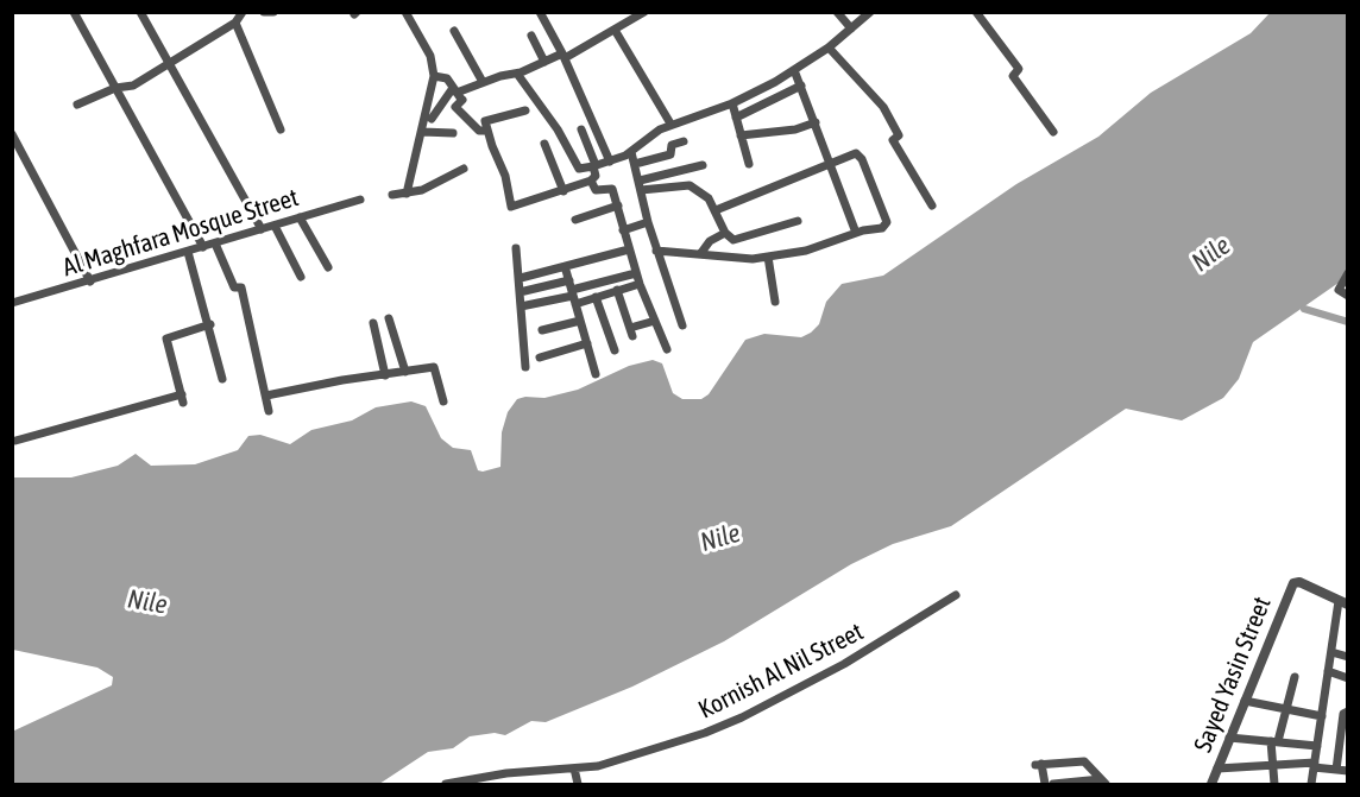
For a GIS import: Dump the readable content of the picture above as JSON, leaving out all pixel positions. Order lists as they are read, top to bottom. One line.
{"streets":{"street":["Al Maghfara Mosque Street","Kornish Al Nil Street","Sayed Yasin Street"]},"water":["Nile"]}
